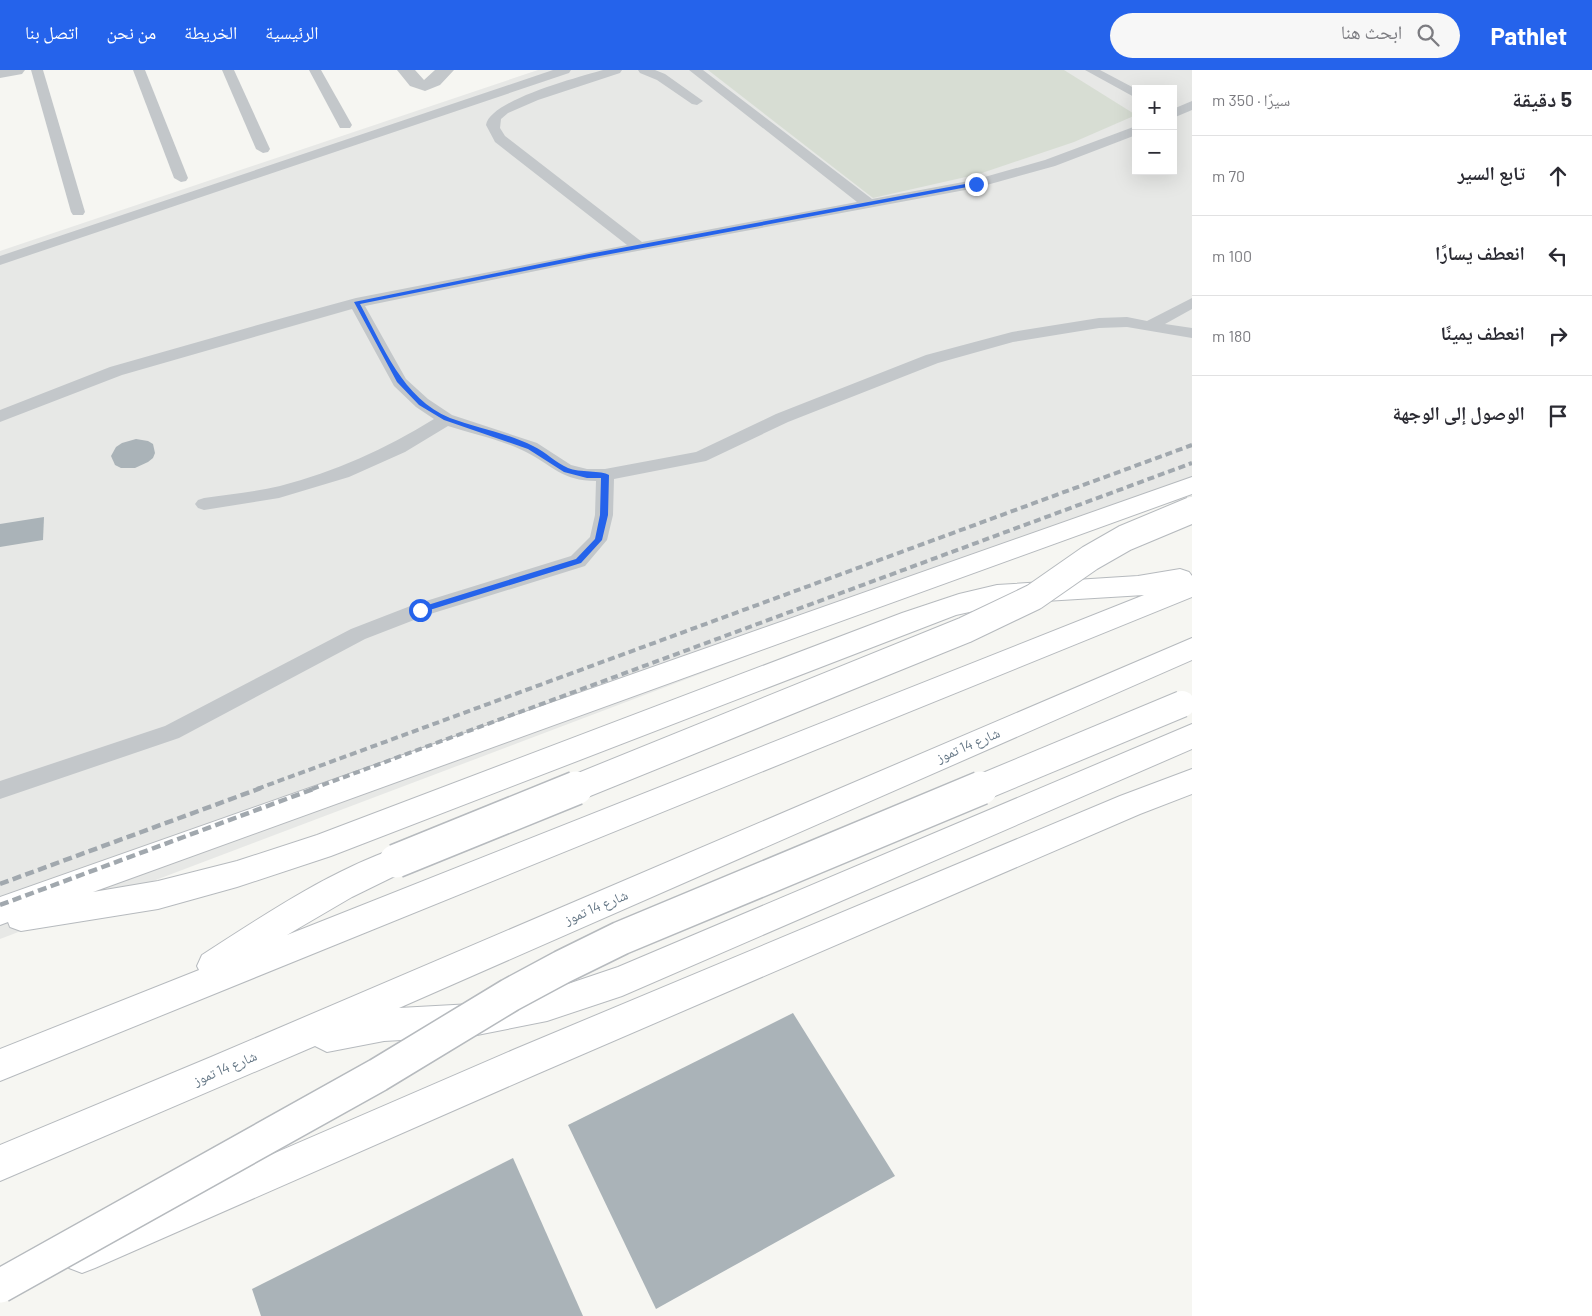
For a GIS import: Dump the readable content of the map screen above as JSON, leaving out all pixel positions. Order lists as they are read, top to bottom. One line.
{"streets":{"main road":["شارع 14 تموز"]},"page":{"header":"Pathlet","search":"ابحث هنا","nav":["الرئيسية","الخريطة","من نحن","اتصل بنا"],"heading":["5 دقيقة","سيرًا · 350 m"],"map_buttons":["+","−"],"list":[["تابع السير","70 m"],["انعطف يسارًا","100 m"],["انعطف يمينًا","180 m"],"الوصول إلى الوجهة"]}}
